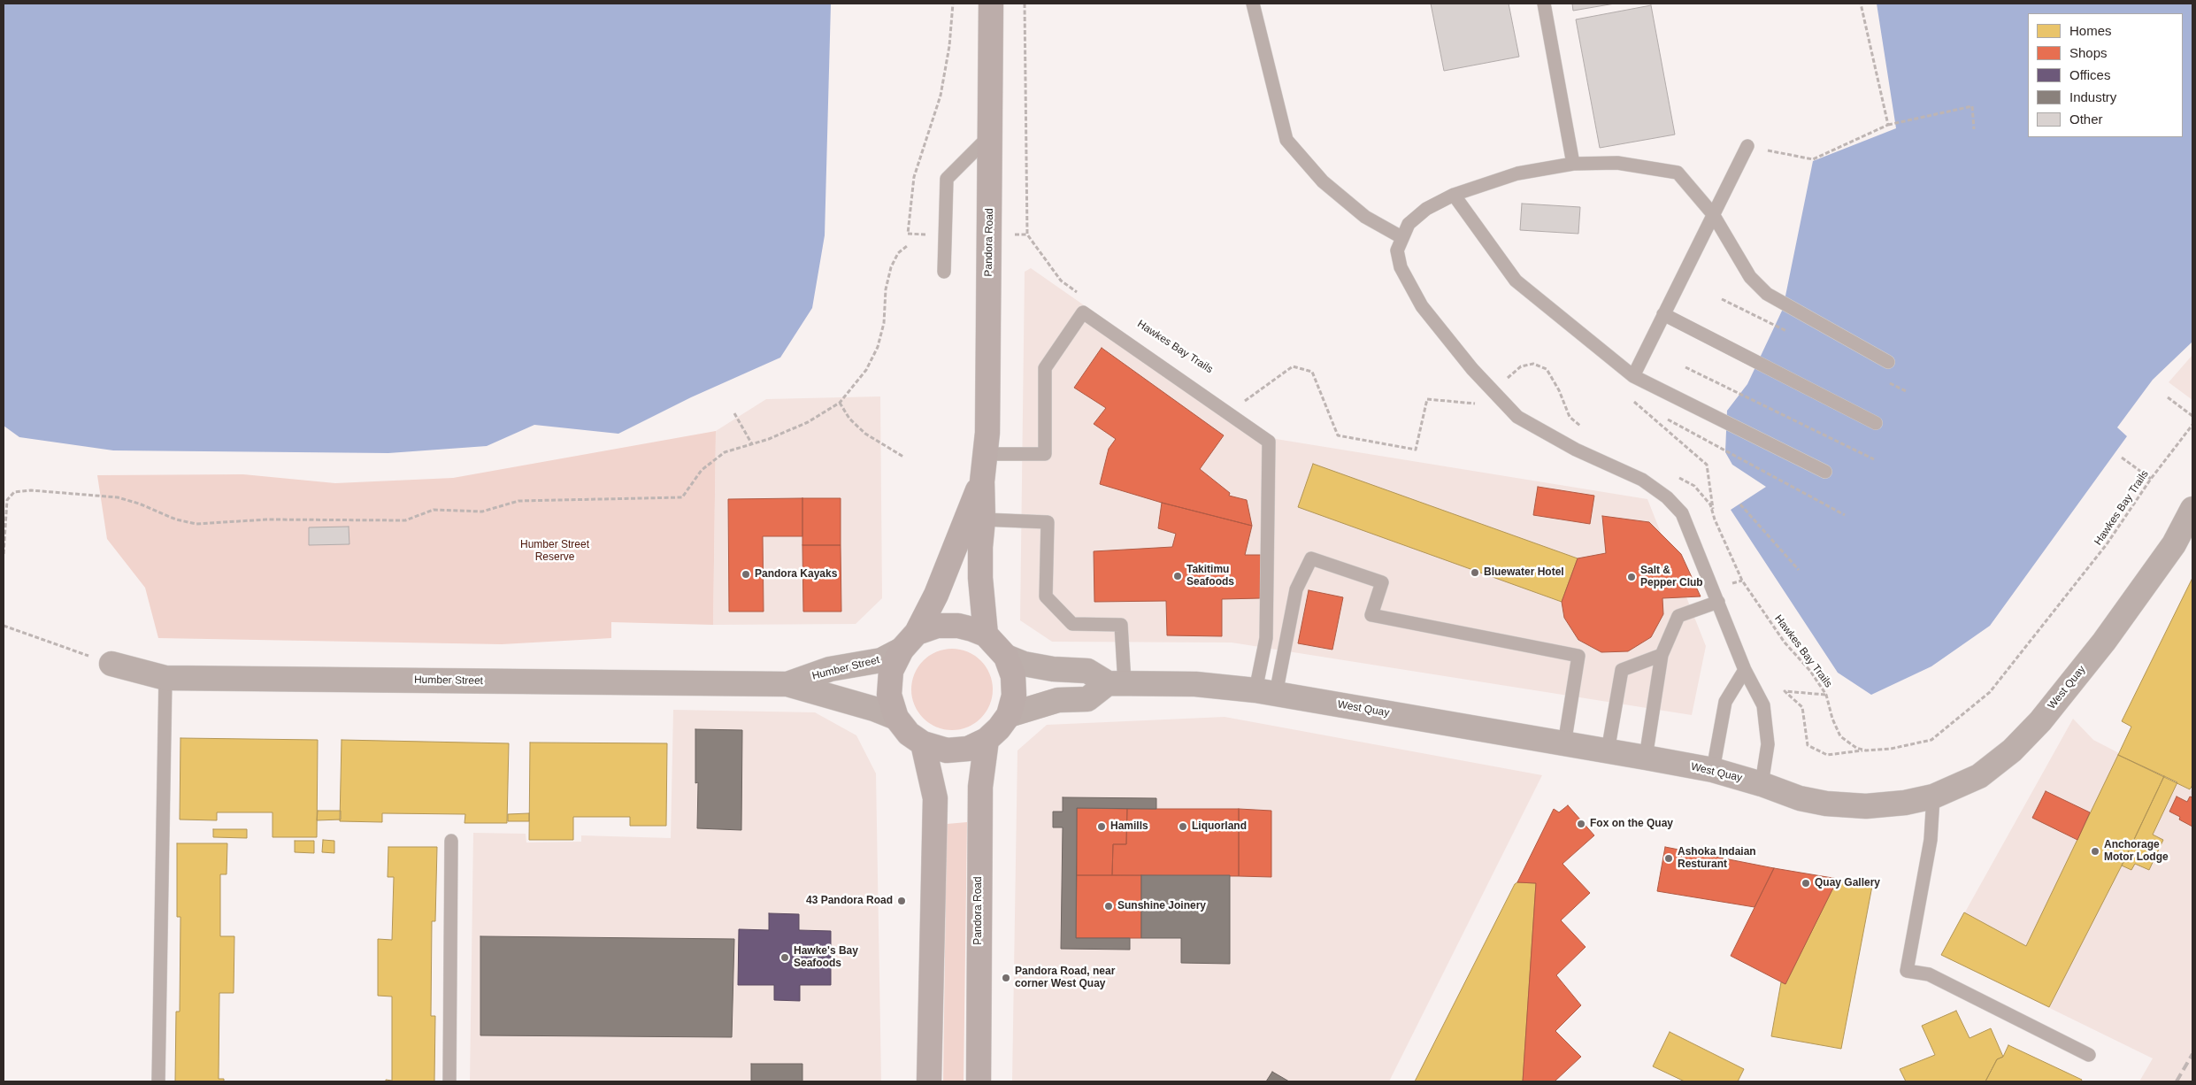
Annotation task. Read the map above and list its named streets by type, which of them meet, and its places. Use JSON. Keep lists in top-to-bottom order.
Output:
{
  "streets": {
    "main road": ["Pandora Road"],
    "street": ["Humber Street", "West Quay"],
    "path": ["Hawkes Bay Trails"]
  },
  "crossings": [
    ["Pandora Road", "Humber Street"]
  ],
  "parks": ["Humber Street Reserve"],
  "places": [
    "Bluewater Hotel",
    "Pandora Kayaks",
    "Takitimu Seafoods",
    "Salt & Pepper Club",
    "Fox on the Quay",
    "Hamills",
    "Liquorland",
    "Anchorage Motor Lodge",
    "Ashoka Indaian Resturant",
    "Quay Gallery",
    "43 Pandora Road",
    "Sunshine Joinery",
    "Hawke's Bay Seafoods",
    "Pandora Road, near corner West Quay"
  ],
  "legend": [
    "Homes",
    "Shops",
    "Offices",
    "Industry",
    "Other"
  ]
}
